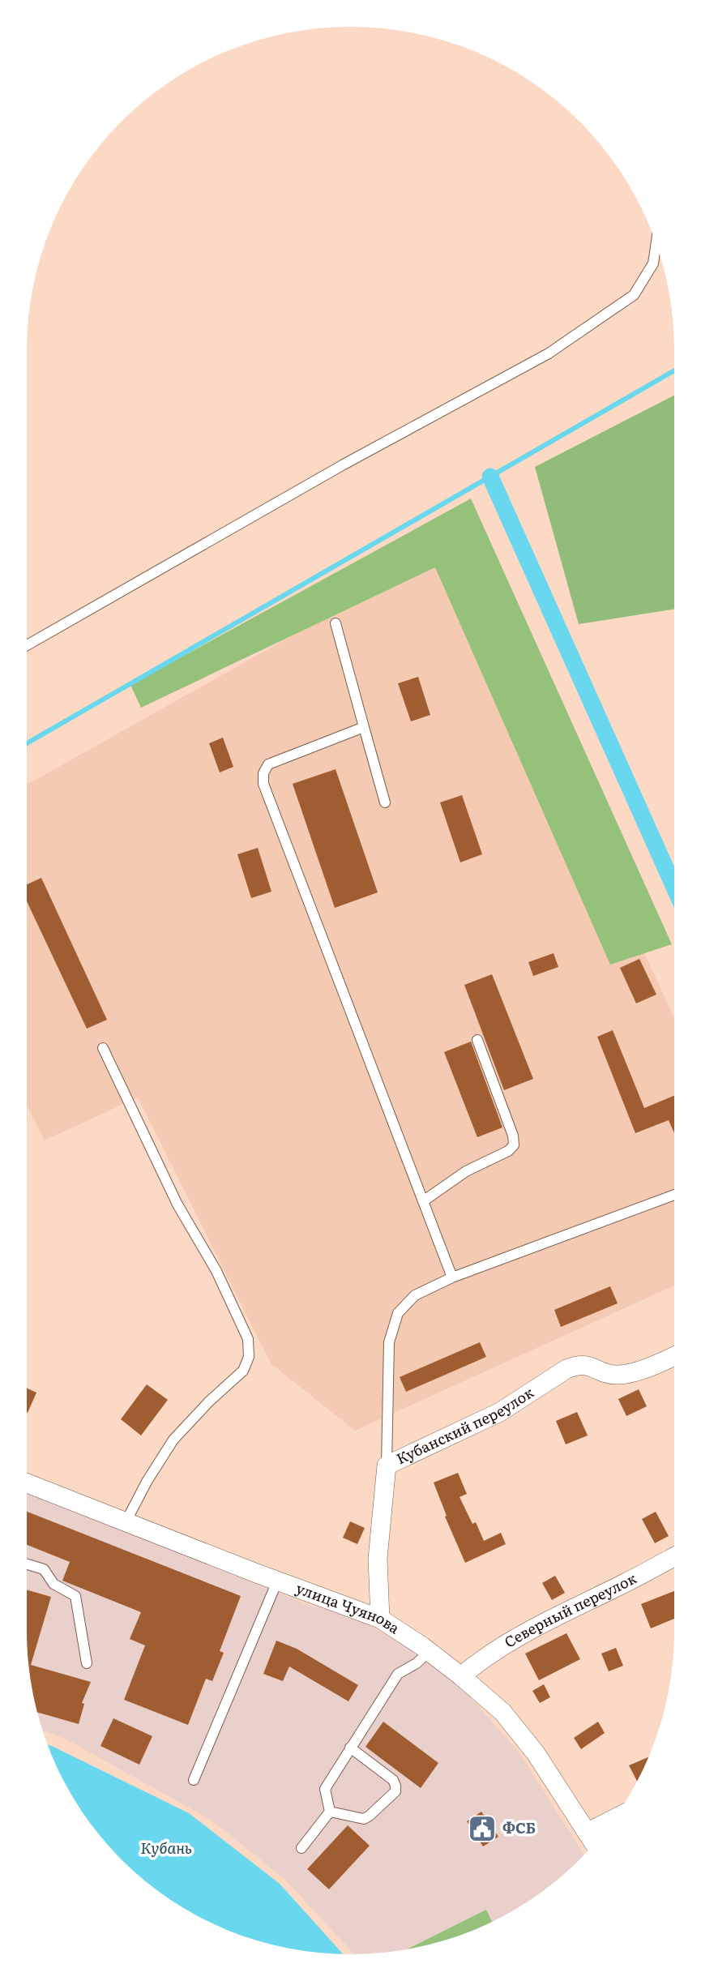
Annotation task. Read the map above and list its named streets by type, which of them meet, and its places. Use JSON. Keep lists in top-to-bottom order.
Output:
{
  "streets": {
    "street": ["Кубанский переулок", "улица Чуянова", "Северный переулок"]
  },
  "crossings": [
    ["Кубанский переулок", "улица Чуянова"],
    ["улица Чуянова", "Северный переулок"]
  ],
  "water": ["Кубань"],
  "places": {
    "public building": ["ФСБ"]
  }
}
